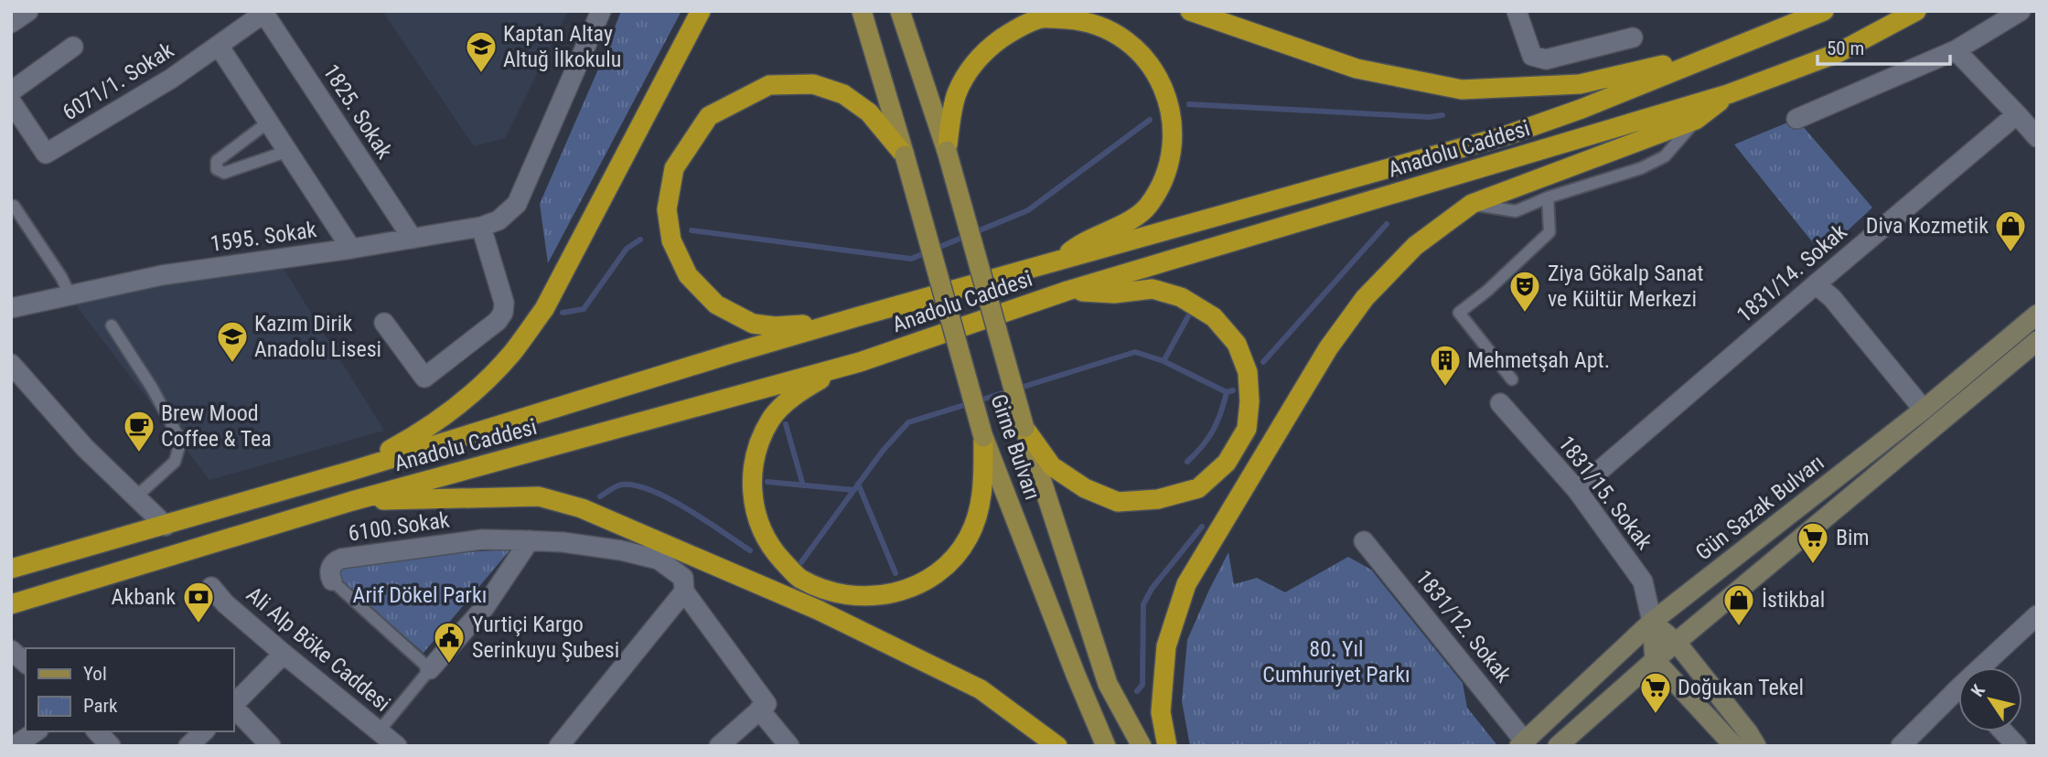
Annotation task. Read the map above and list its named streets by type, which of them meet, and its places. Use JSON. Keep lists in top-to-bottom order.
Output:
{
  "streets": {
    "highway": ["Anadolu Caddesi"],
    "main road": ["Girne Bulvarı", "Gün Sazak Bulvarı"],
    "street": [
      "6071/1. Sokak",
      "1825. Sokak",
      "1595. Sokak",
      "1831/14. Sokak",
      "1831/15. Sokak",
      "6100.Sokak",
      "1831/12. Sokak",
      "Ali Alp Böke Caddesi"
    ]
  },
  "crossings": [
    ["6071/1. Sokak", "1825. Sokak"],
    ["1825. Sokak", "1595. Sokak"],
    ["1831/14. Sokak", "1831/15. Sokak"],
    ["1831/15. Sokak", "Gün Sazak Bulvarı"],
    ["Gün Sazak Bulvarı", "1831/12. Sokak"]
  ],
  "parks": ["Arif Dökel Parkı", "80. Yıl Cumhuriyet Parkı"],
  "places": {
    "school or university": ["Kaptan Altay Altuğ İlkokulu", "Kazım Dirik Anadolu Lisesi"],
    "shop": ["Diva Kozmetik", "İstikbal"],
    "theatre": ["Ziya Gökalp Sanat ve Kültür Merkezi"],
    "building": ["Mehmetşah Apt."],
    "cafe": ["Brew Mood Coffee & Tea"],
    "supermarket": ["Bim", "Doğukan Tekel"],
    "bank": ["Akbank"],
    "public building": ["Yurtiçi Kargo Serinkuyu Şubesi"]
  },
  "legend": ["Yol", "Park"],
  "scale_bar": "50 m",
  "north": "top left"
}
